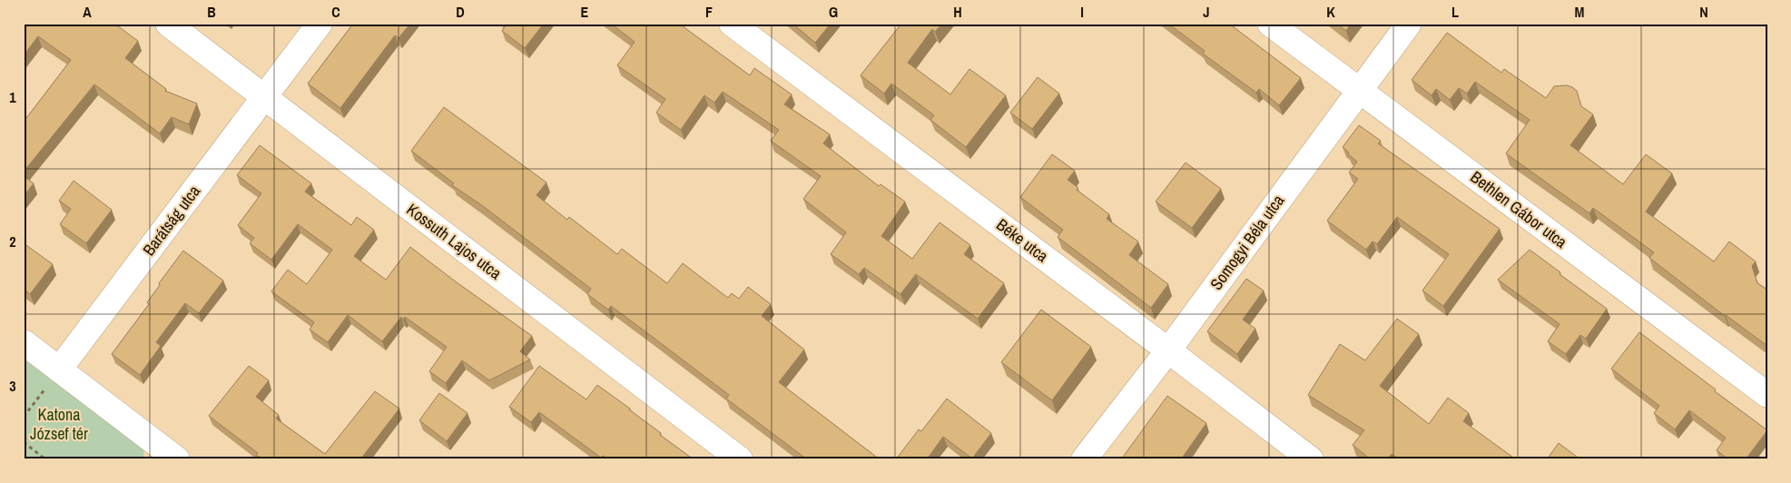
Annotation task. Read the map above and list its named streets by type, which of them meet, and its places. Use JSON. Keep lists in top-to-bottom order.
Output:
{
  "streets": {
    "street": [
      "Bethlen Gábor utca",
      "Barátság utca",
      "Béke utca",
      "Kossuth Lajos utca",
      "Somogyi Béla utca"
    ]
  },
  "crossings": [
    ["Bethlen Gábor utca", "Somogyi Béla utca"],
    ["Barátság utca", "Kossuth Lajos utca"],
    ["Béke utca", "Somogyi Béla utca"]
  ],
  "parks": ["Katona József tér"],
  "grid": {
    "columns": [
      "A",
      "B",
      "C",
      "D",
      "E",
      "F",
      "G",
      "H",
      "I",
      "J",
      "K",
      "L",
      "M",
      "N"
    ],
    "rows": ["1", "2", "3"]
  }
}
